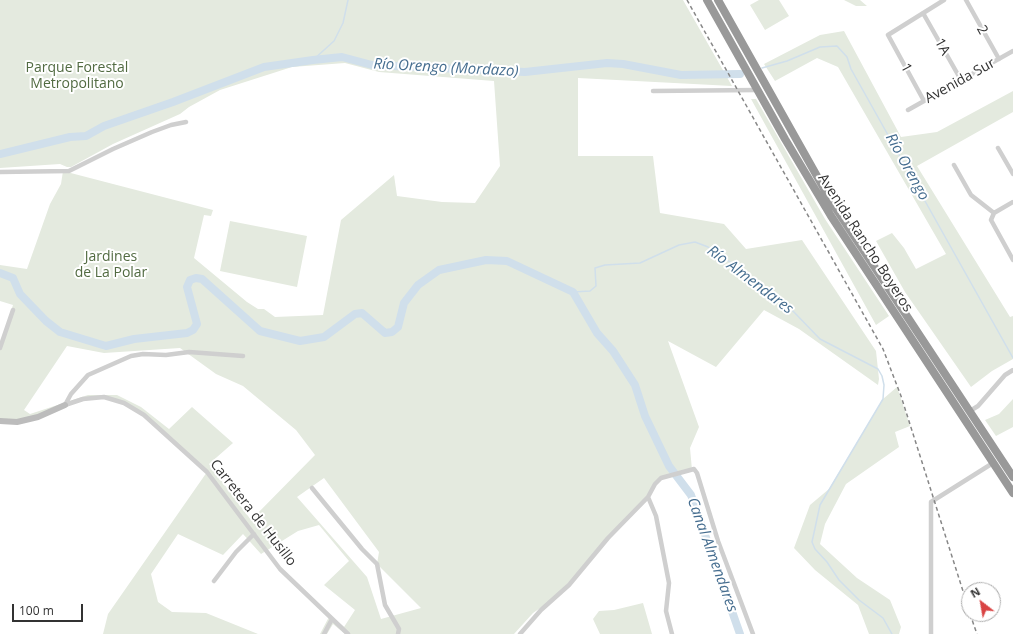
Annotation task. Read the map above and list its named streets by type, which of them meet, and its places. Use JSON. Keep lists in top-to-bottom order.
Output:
{
  "streets": {
    "highway": ["Avenida Rancho Boyeros"],
    "street": [
      "2",
      "1A",
      "1",
      "Avenida Sur",
      "Carretera de Husillo"
    ]
  },
  "crossings": [
    ["2", "Avenida Sur"],
    ["1A", "1"],
    ["1A", "Avenida Sur"],
    ["1", "Avenida Sur"]
  ],
  "water": [
    "Río Orengo (Mordazo)",
    "Río Orengo",
    "Río Almendares",
    "Canal Almendares"
  ],
  "parks": ["Parque Forestal Metropolitano", "Jardines de La Polar"],
  "scale_bar": "100 m",
  "north": "top left"
}
